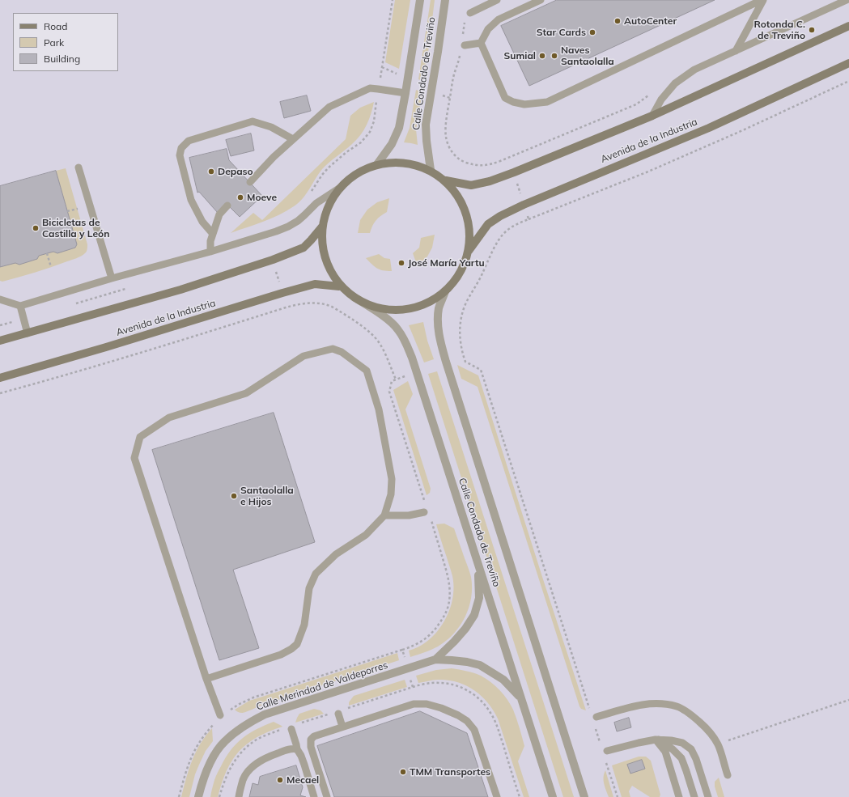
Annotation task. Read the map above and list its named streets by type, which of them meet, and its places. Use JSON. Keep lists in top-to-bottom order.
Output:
{
  "streets": {
    "main road": ["Avenida de la Industria"],
    "street": ["Calle Condado de Treviño", "Calle Merindad de Valdeporres"]
  },
  "crossings": [
    ["Calle Condado de Treviño", "Calle Merindad de Valdeporres"]
  ],
  "places": [
    "AutoCenter",
    "Rotonda C. de Treviño",
    "Star Cards",
    "Sumial",
    "Naves Santaolalla",
    "Depaso",
    "Moeve",
    "Bicicletas de Castilla y León",
    "José María Yartu",
    "Santaolalla e Hijos",
    "TMM Transportes",
    "Mecael"
  ],
  "legend": ["Road", "Park", "Building"]
}
